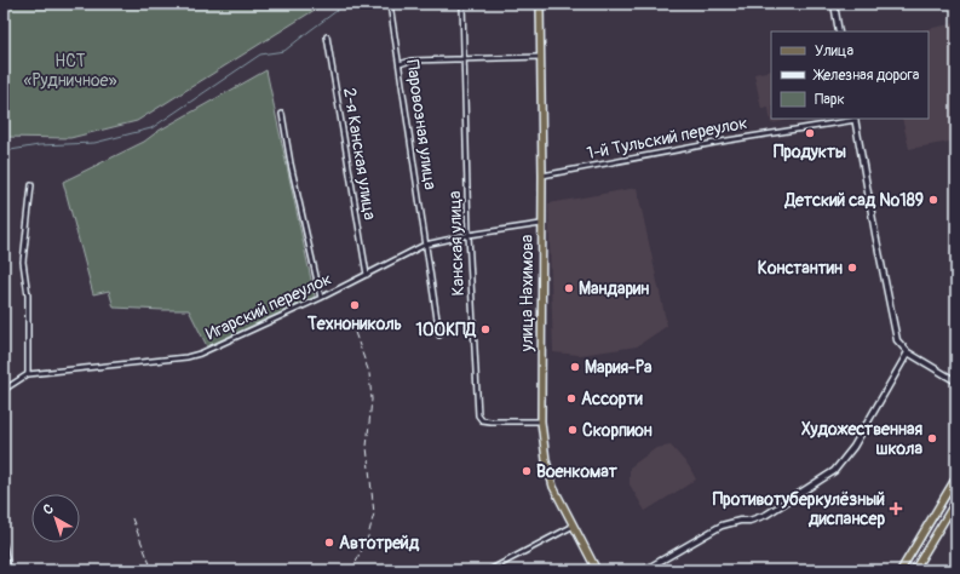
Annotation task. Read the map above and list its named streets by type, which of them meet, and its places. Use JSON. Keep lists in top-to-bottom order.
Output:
{
  "streets": {
    "main road": ["улица Нахимова"],
    "street": [
      "Паровозная улица",
      "1-й Тульский переулок",
      "2-я Канская улица",
      "Канская улица",
      "Игарский переулок"
    ]
  },
  "crossings": [
    ["Паровозная улица", "Игарский переулок"],
    ["1-й Тульский переулок", "улица Нахимова"],
    ["2-я Канская улица", "Игарский переулок"],
    ["Канская улица", "улица Нахимова"],
    ["Канская улица", "Игарский переулок"],
    ["улица Нахимова", "Игарский переулок"]
  ],
  "parks": ["НСТ «Рудничное»"],
  "places": {
    "other": [
      "Продукты",
      "Детский сад №189",
      "Константин",
      "Мандарин",
      "Технониколь",
      "100КПД",
      "Мария-Ра",
      "Ассорти",
      "Скорпион",
      "Художественная школа",
      "Военкомат",
      "Автотрейд"
    ],
    "health": ["Противотуберкулёзный диспансер"]
  },
  "legend": ["Улица", "Железная дорога", "Парк"],
  "north": "top left"
}
